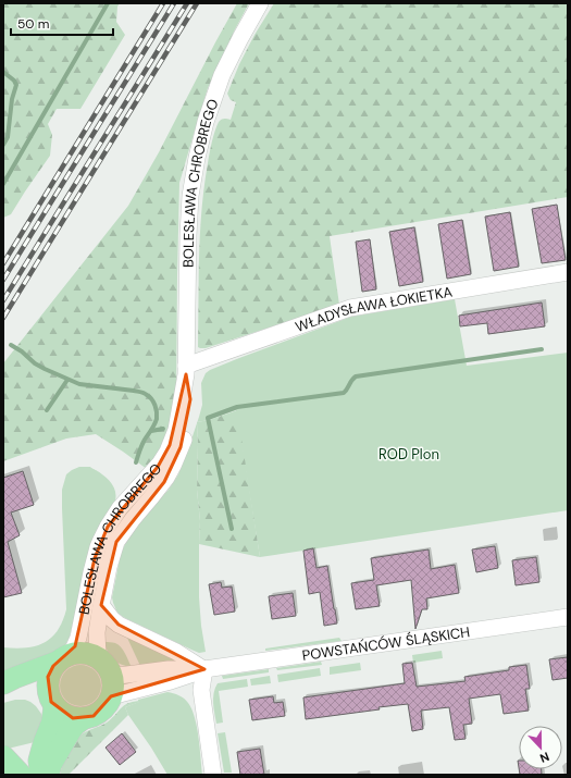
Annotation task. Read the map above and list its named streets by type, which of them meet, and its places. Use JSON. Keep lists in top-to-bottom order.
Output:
{
  "streets": {
    "street": ["BOLESŁAWA CHROBREGO", "WŁADYSŁAWA ŁOKIETKA", "POWSTAŃCÓW ŚLĄSKICH"]
  },
  "crossings": [
    ["BOLESŁAWA CHROBREGO", "WŁADYSŁAWA ŁOKIETKA"],
    ["BOLESŁAWA CHROBREGO", "POWSTAŃCÓW ŚLĄSKICH"]
  ],
  "parks": ["ROD Plon"],
  "scale_bar": "50 m",
  "north": "bottom"
}
